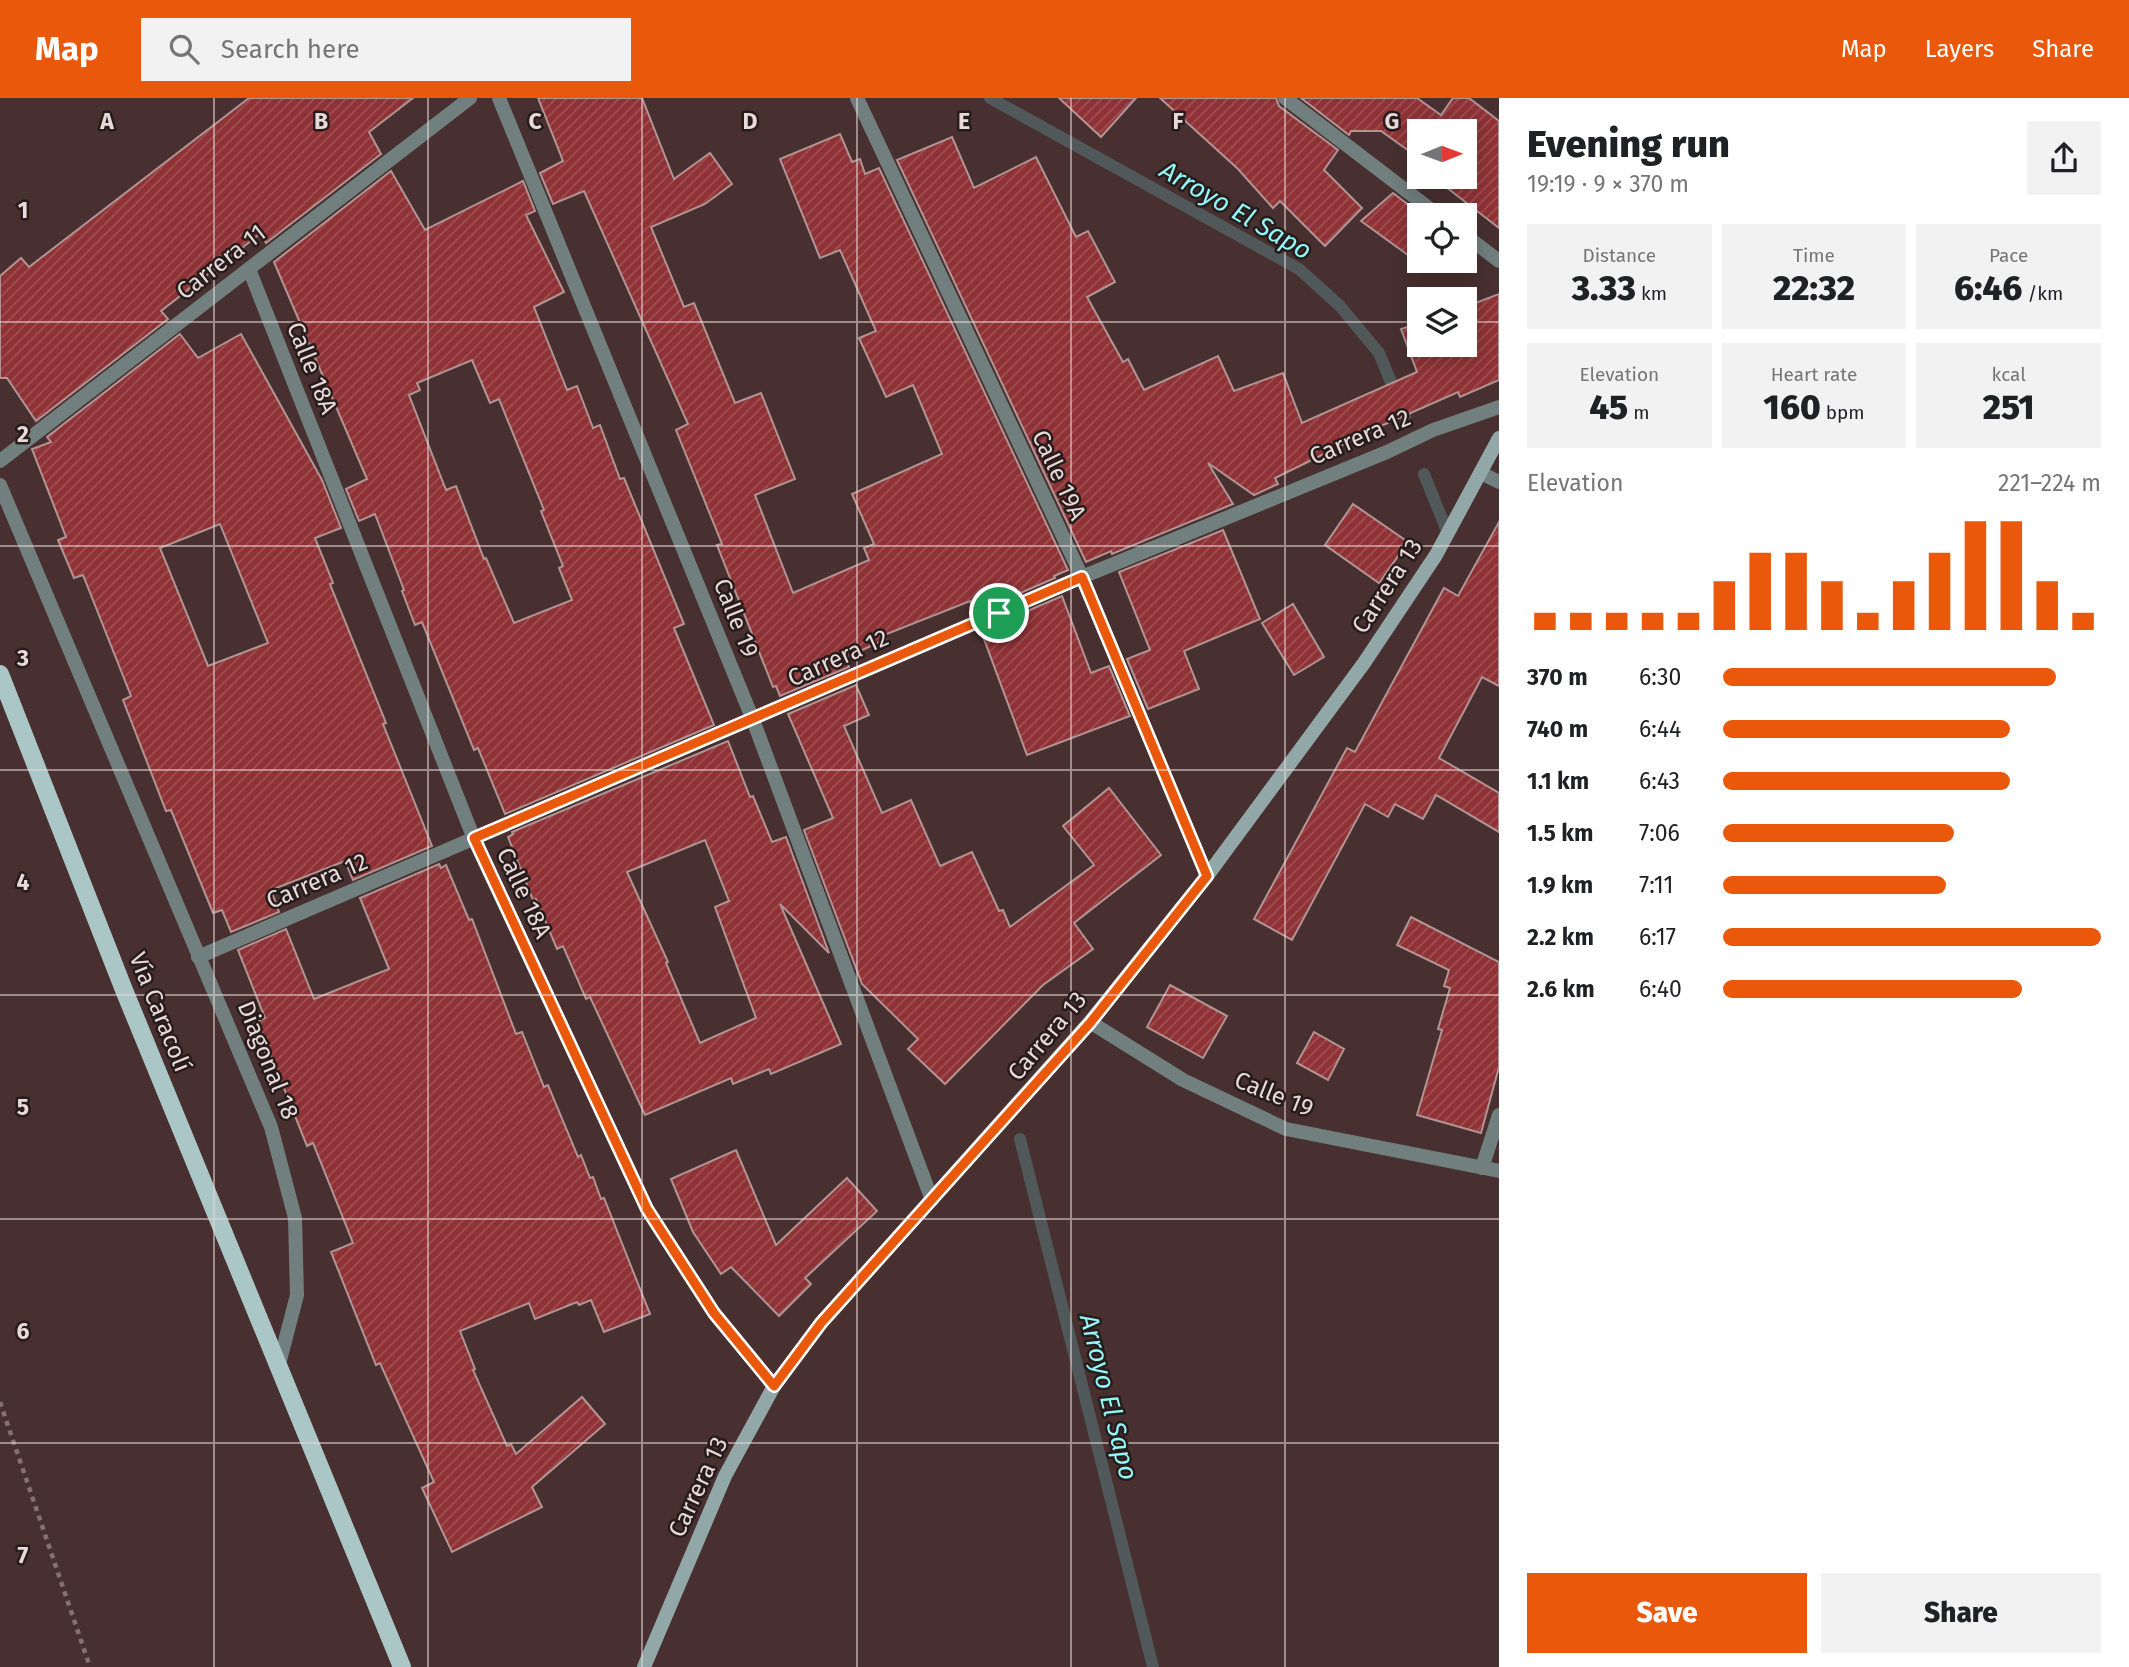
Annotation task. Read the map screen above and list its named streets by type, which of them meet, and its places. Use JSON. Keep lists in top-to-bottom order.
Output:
{
  "streets": {
    "main road": ["Vía Caracolí"],
    "street": [
      "Carrera 11",
      "Calle 18A",
      "Carrera 12",
      "Calle 19A",
      "Carrera 13",
      "Calle 19",
      "Diagonal 18"
    ]
  },
  "crossings": [
    ["Carrera 11", "Calle 18A"],
    ["Calle 18A", "Carrera 12"],
    ["Calle 18A", "Carrera 13"],
    ["Carrera 12", "Calle 19A"],
    ["Carrera 12", "Calle 19"],
    ["Carrera 12", "Diagonal 18"],
    ["Calle 19A", "Carrera 13"],
    ["Carrera 13", "Calle 19"],
    ["Vía Caracolí", "Diagonal 18"]
  ],
  "water": ["Arroyo El Sapo"],
  "north": "right",
  "page": {
    "header": "Map",
    "search": "Search here",
    "nav": ["Map", "Layers", "Share"],
    "heading": ["Evening run", "19:19 · 9 × 370 m"],
    "stats": [
      ["Distance", "3.33 km"],
      ["Time", "22:32"],
      ["Pace", "6:46 /km"],
      ["Elevation", "45 m"],
      ["Heart rate", "160 bpm"],
      ["kcal", "251"]
    ],
    "chart": ["Elevation", "221–224 m"],
    "list": [
      {
        "name": "370 m",
        "note": "6:30"
      },
      {
        "name": "740 m",
        "note": "6:44"
      },
      {
        "name": "1.1 km",
        "note": "6:43"
      },
      {
        "name": "1.5 km",
        "note": "7:06"
      },
      {
        "name": "1.9 km",
        "note": "7:11"
      },
      {
        "name": "2.2 km",
        "note": "6:17"
      },
      {
        "name": "2.6 km",
        "note": "6:40"
      }
    ],
    "buttons": ["Save", "Share"]
  },
  "grid": {
    "columns": [
      "A",
      "B",
      "C",
      "D",
      "E",
      "F",
      "G"
    ],
    "rows": [
      "1",
      "2",
      "3",
      "4",
      "5",
      "6",
      "7"
    ]
  }
}
